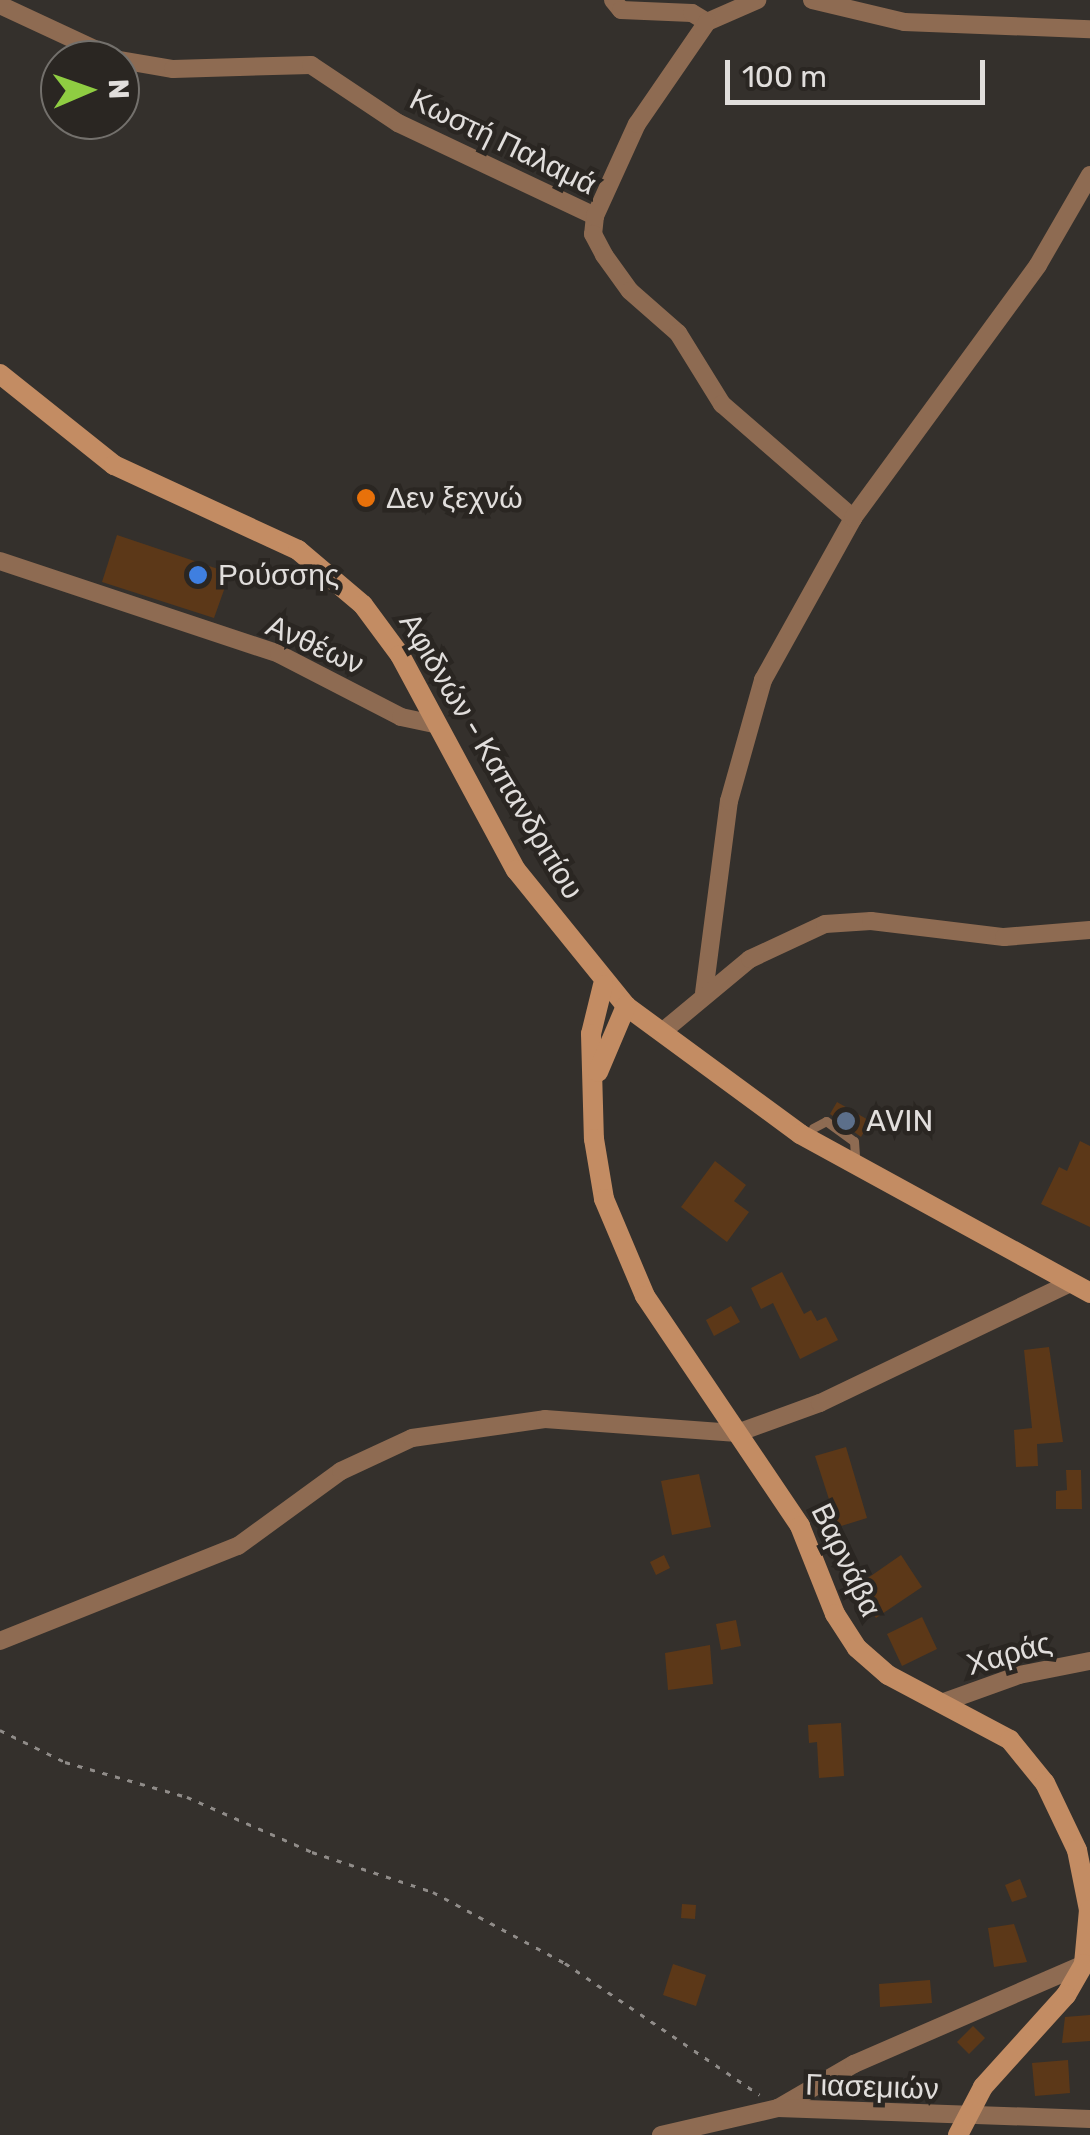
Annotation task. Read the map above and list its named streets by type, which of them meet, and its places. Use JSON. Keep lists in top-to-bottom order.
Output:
{
  "streets": {
    "main road": ["Αφιδνών - Καπανδριτίου", "Βαρνάβα"],
    "street": [
      "Κωστή Παλαμά",
      "Ανθέων",
      "Χαράς",
      "Γιασεμιών"
    ]
  },
  "crossings": [
    ["Ανθέων", "Αφιδνών - Καπανδριτίου"],
    ["Αφιδνών - Καπανδριτίου", "Βαρνάβα"],
    ["Βαρνάβα", "Χαράς"]
  ],
  "places": ["Δεν ξεχνώ", "Ρούσσης", "AVIN"],
  "scale_bar": "100 m",
  "north": "right"
}
